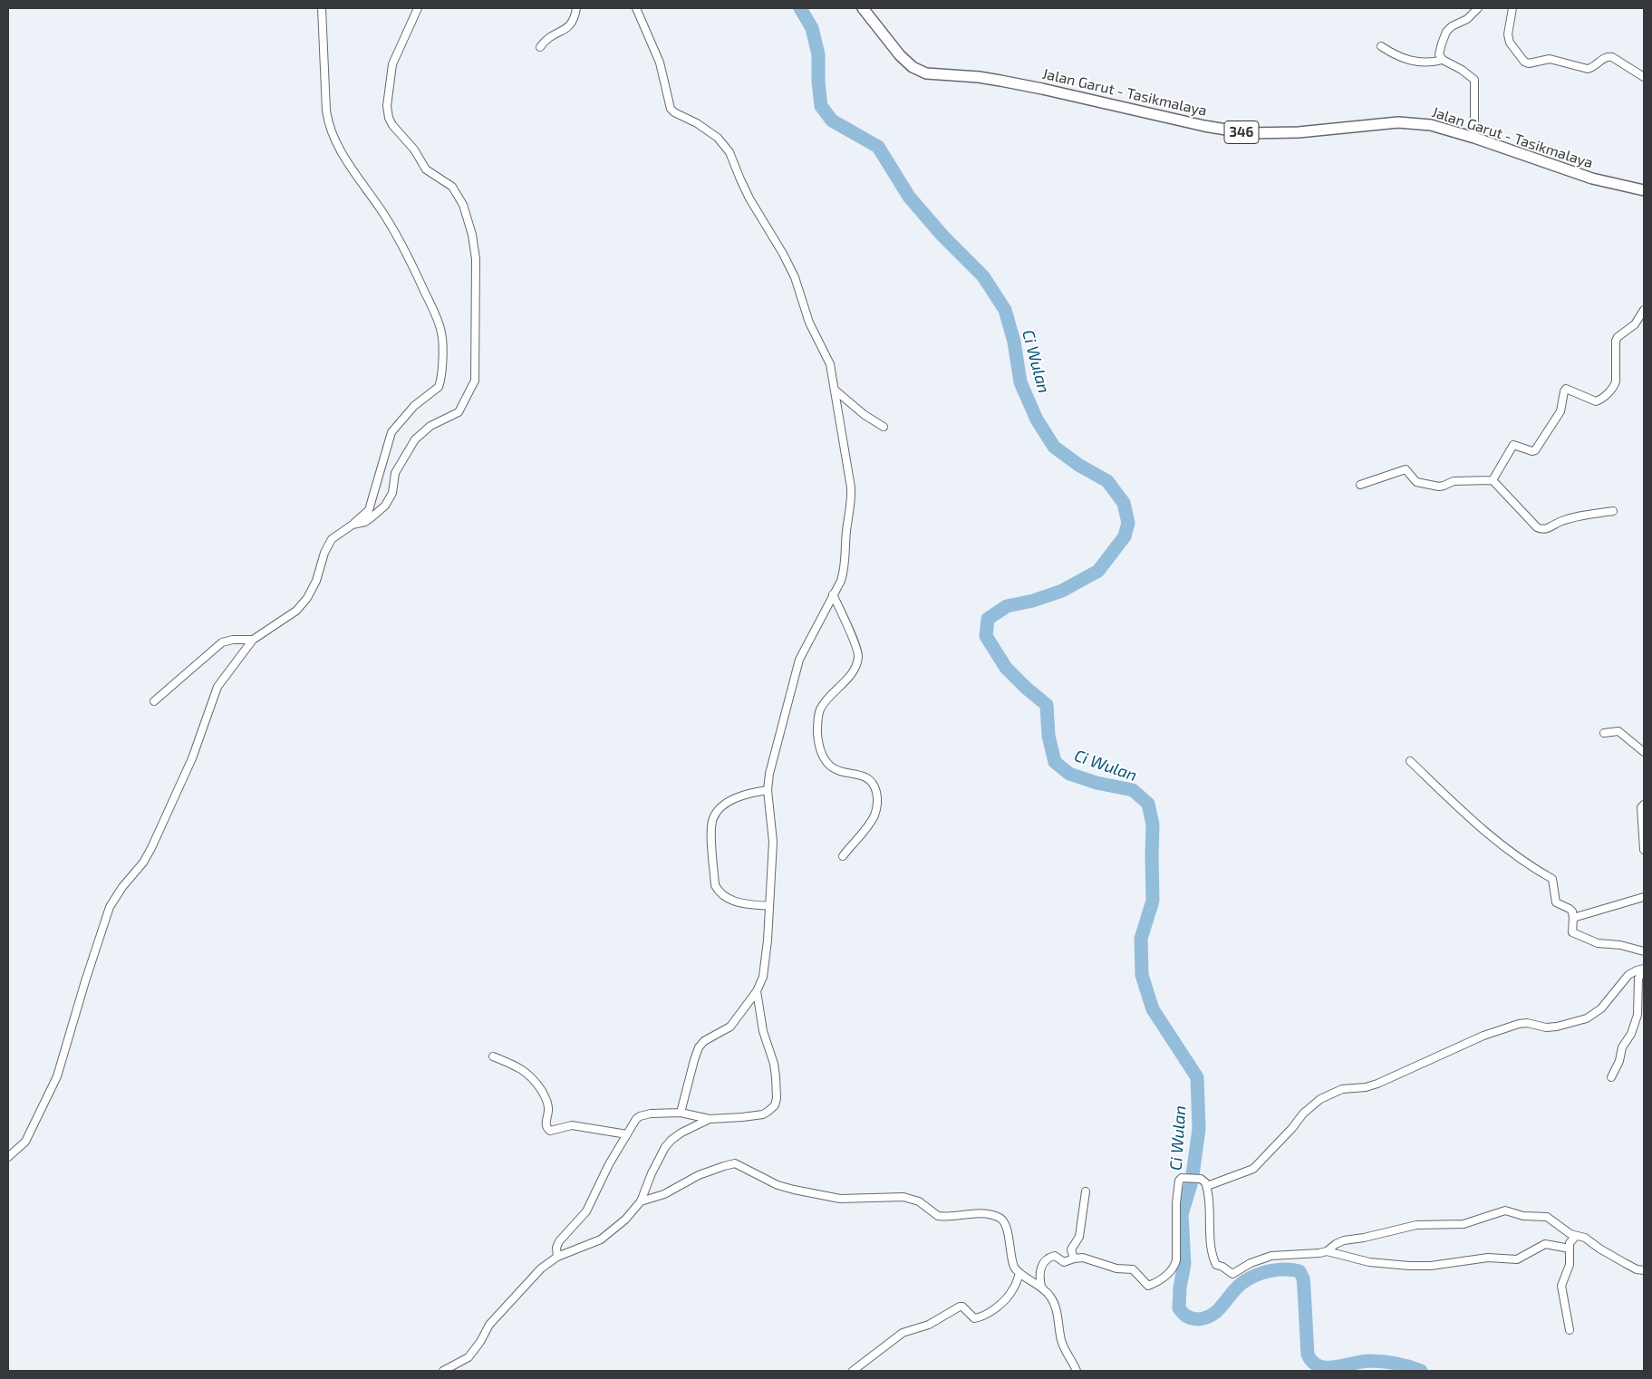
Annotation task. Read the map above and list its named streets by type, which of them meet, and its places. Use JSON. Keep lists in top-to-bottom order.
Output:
{
  "streets": {
    "main road": ["Jalan Garut - Tasikmalaya", "346"]
  },
  "water": ["Ci Wulan"]
}
